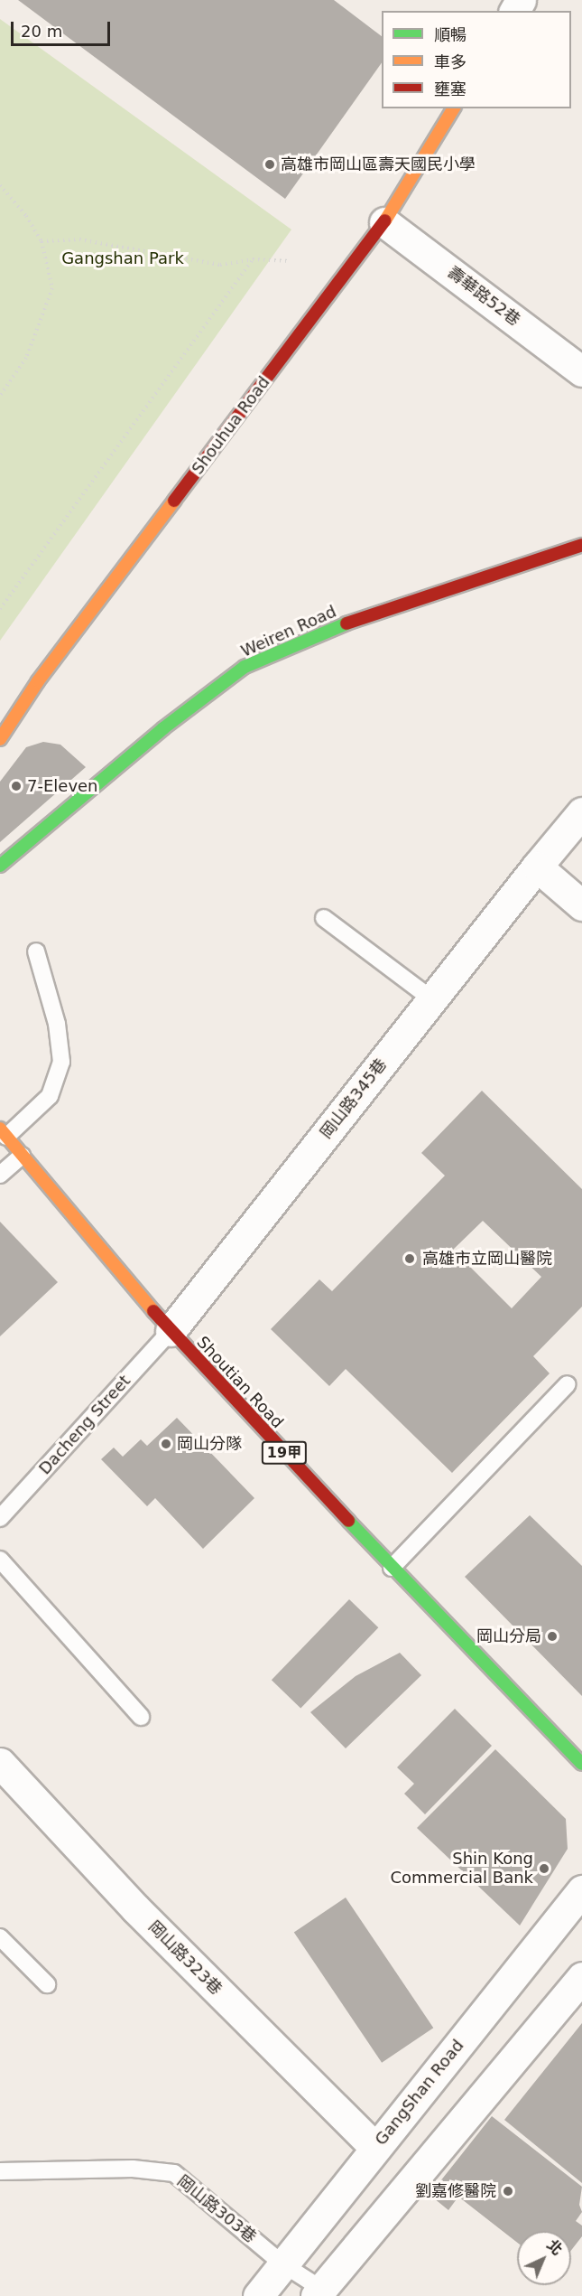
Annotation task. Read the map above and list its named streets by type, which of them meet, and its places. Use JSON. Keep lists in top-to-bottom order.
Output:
{
  "streets": {
    "street": [
      "壽華路52巷",
      "Shouhua Road",
      "Weiren Road",
      "岡山路345巷",
      "Shoutian Road",
      "19甲",
      "岡山路323巷",
      "GangShan Road"
    ],
    "lane": ["Dacheng Street", "岡山路303巷"]
  },
  "crossings": [
    ["壽華路52巷", "Shouhua Road"],
    ["岡山路345巷", "Shoutian Road"],
    ["岡山路345巷", "Dacheng Street"],
    ["Shoutian Road", "Dacheng Street"],
    ["岡山路323巷", "GangShan Road"],
    ["GangShan Road", "岡山路303巷"]
  ],
  "parks": ["Gangshan Park"],
  "places": [
    "高雄市岡山區壽天國民小學",
    "7-Eleven",
    "高雄市立岡山醫院",
    "岡山分隊",
    "岡山分局",
    "Shin Kong Commercial Bank",
    "劉嘉修醫院"
  ],
  "legend": ["順暢", "車多", "壅塞"],
  "scale_bar": "20 m",
  "north": "top right"
}
